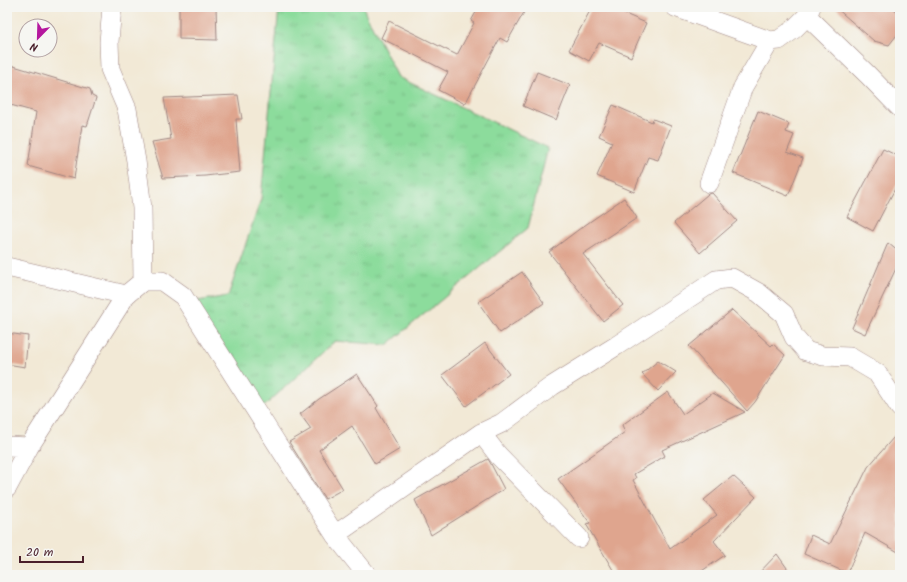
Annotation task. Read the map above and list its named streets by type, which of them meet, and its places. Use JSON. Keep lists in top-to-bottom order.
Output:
{
  "scale_bar": "20 m",
  "north": "bottom left"
}
